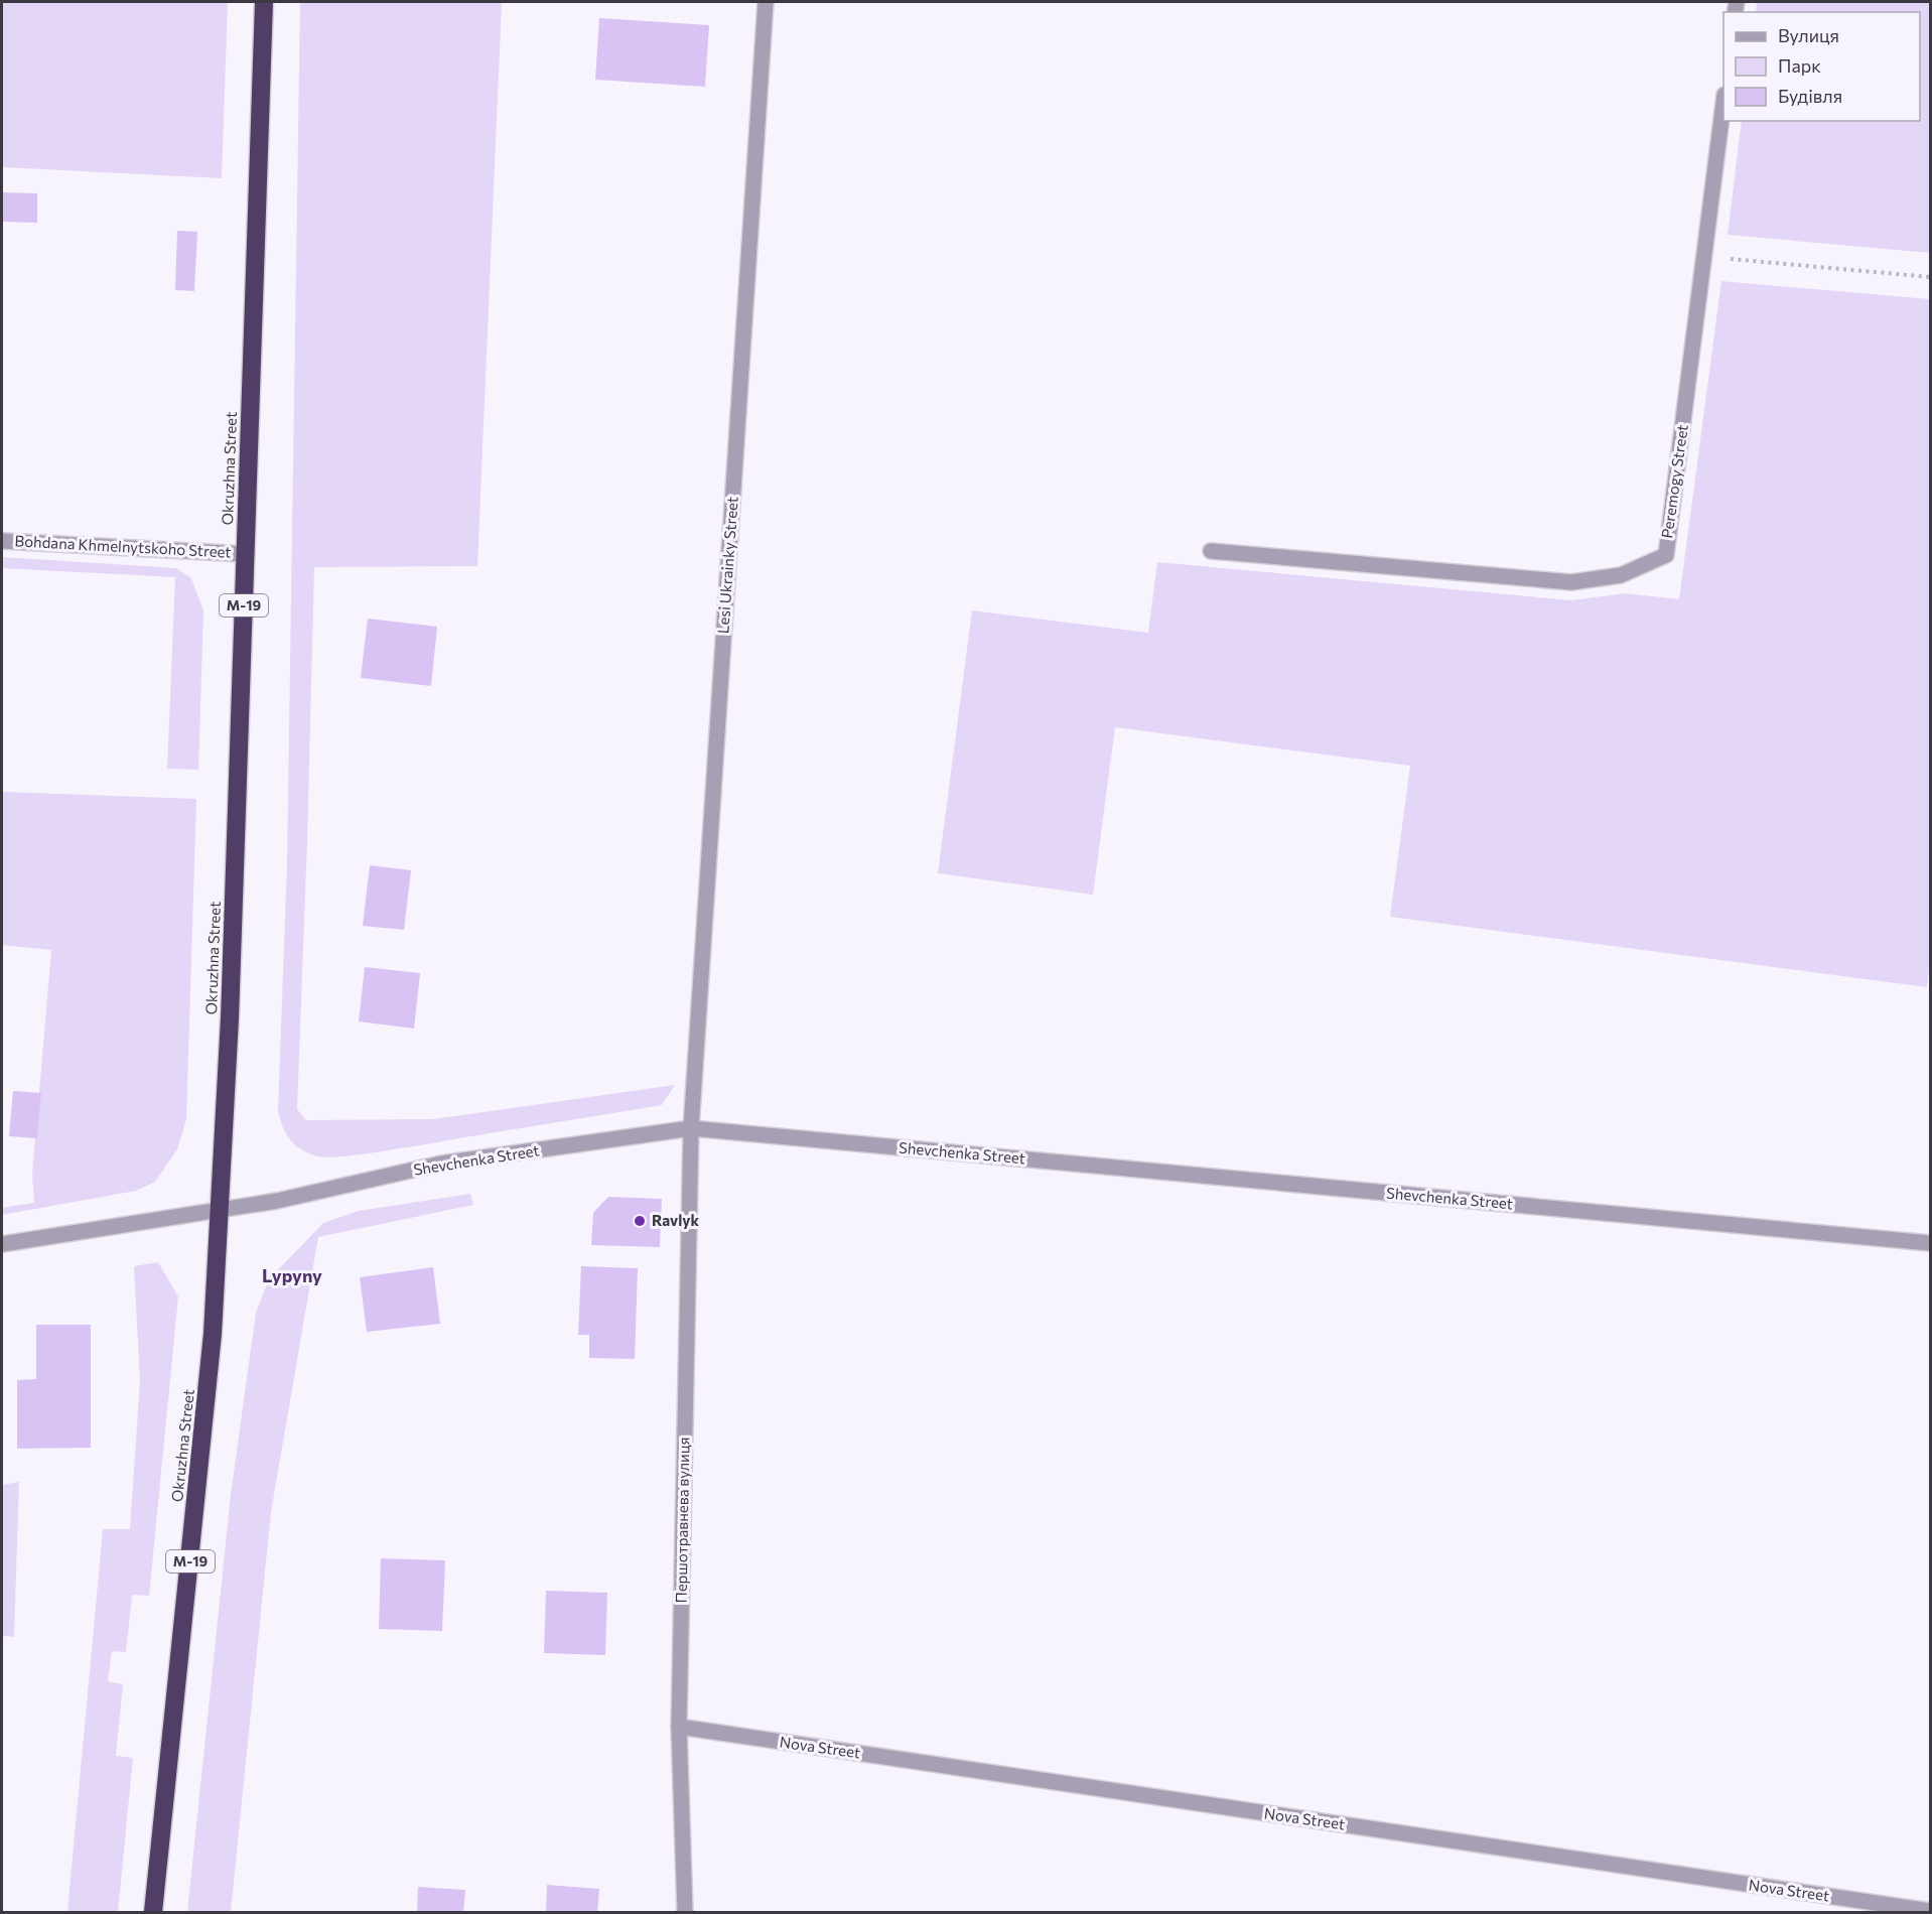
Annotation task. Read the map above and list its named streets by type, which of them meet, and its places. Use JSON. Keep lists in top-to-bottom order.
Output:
{
  "streets": {
    "highway": ["Okruzhna Street", "М-19"],
    "street": [
      "Peremogy Street",
      "Bohdana Khmelnytskoho Street",
      "Lesi Ukrainky Street",
      "Shevchenka Street",
      "Першотравнева вулиця",
      "Nova Street"
    ]
  },
  "crossings": [
    ["Okruzhna Street", "Bohdana Khmelnytskoho Street"],
    ["Okruzhna Street", "Shevchenka Street"],
    ["Lesi Ukrainky Street", "Shevchenka Street"],
    ["Lesi Ukrainky Street", "Першотравнева вулиця"],
    ["Shevchenka Street", "Першотравнева вулиця"],
    ["Першотравнева вулиця", "Nova Street"]
  ],
  "districts": ["Lypyny"],
  "places": ["Ravlyk"],
  "legend": ["Вулиця", "Парк", "Будівля"]
}
